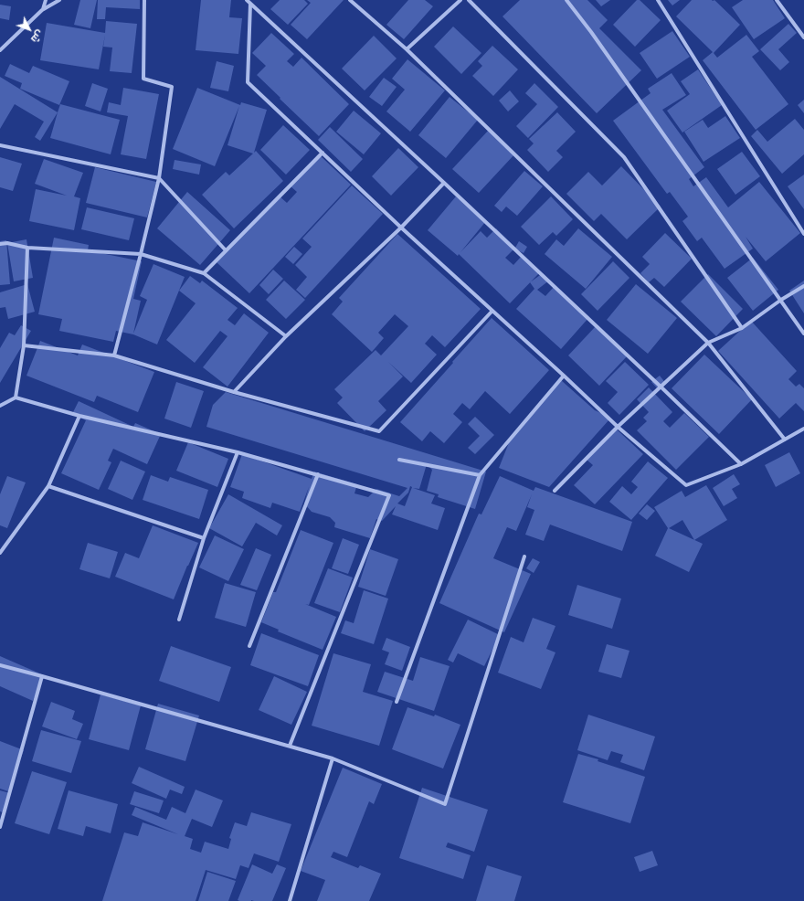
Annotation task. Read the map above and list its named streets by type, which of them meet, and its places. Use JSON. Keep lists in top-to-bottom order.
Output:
{
  "north": "bottom right"
}
